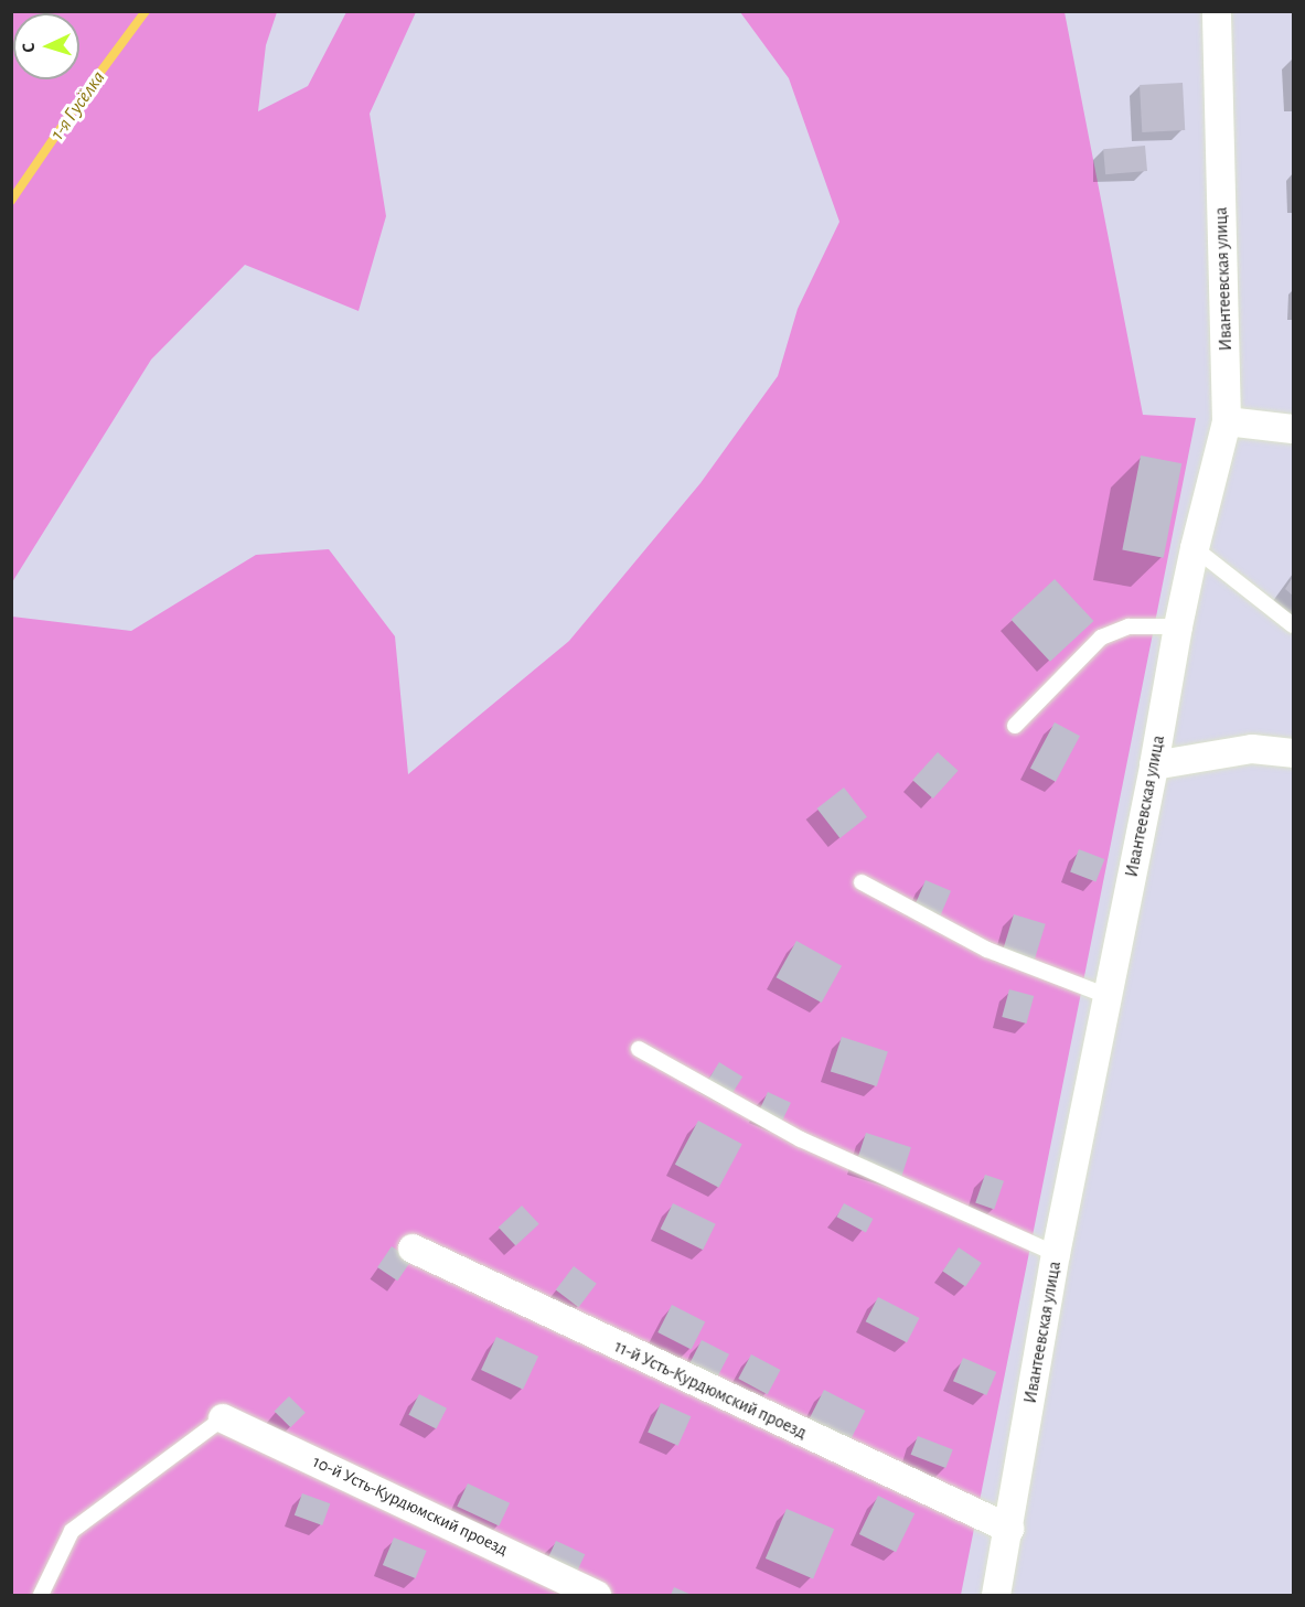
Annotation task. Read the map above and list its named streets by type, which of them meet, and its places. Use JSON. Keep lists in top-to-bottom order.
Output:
{
  "streets": {
    "street": ["Ивантеевская улица", "11-й Усть-Курдюмский проезд", "10-й Усть-Курдюмский проезд"]
  },
  "crossings": [
    ["Ивантеевская улица", "11-й Усть-Курдюмский проезд"]
  ],
  "water": ["1-я Гусёлка"],
  "north": "left"
}
